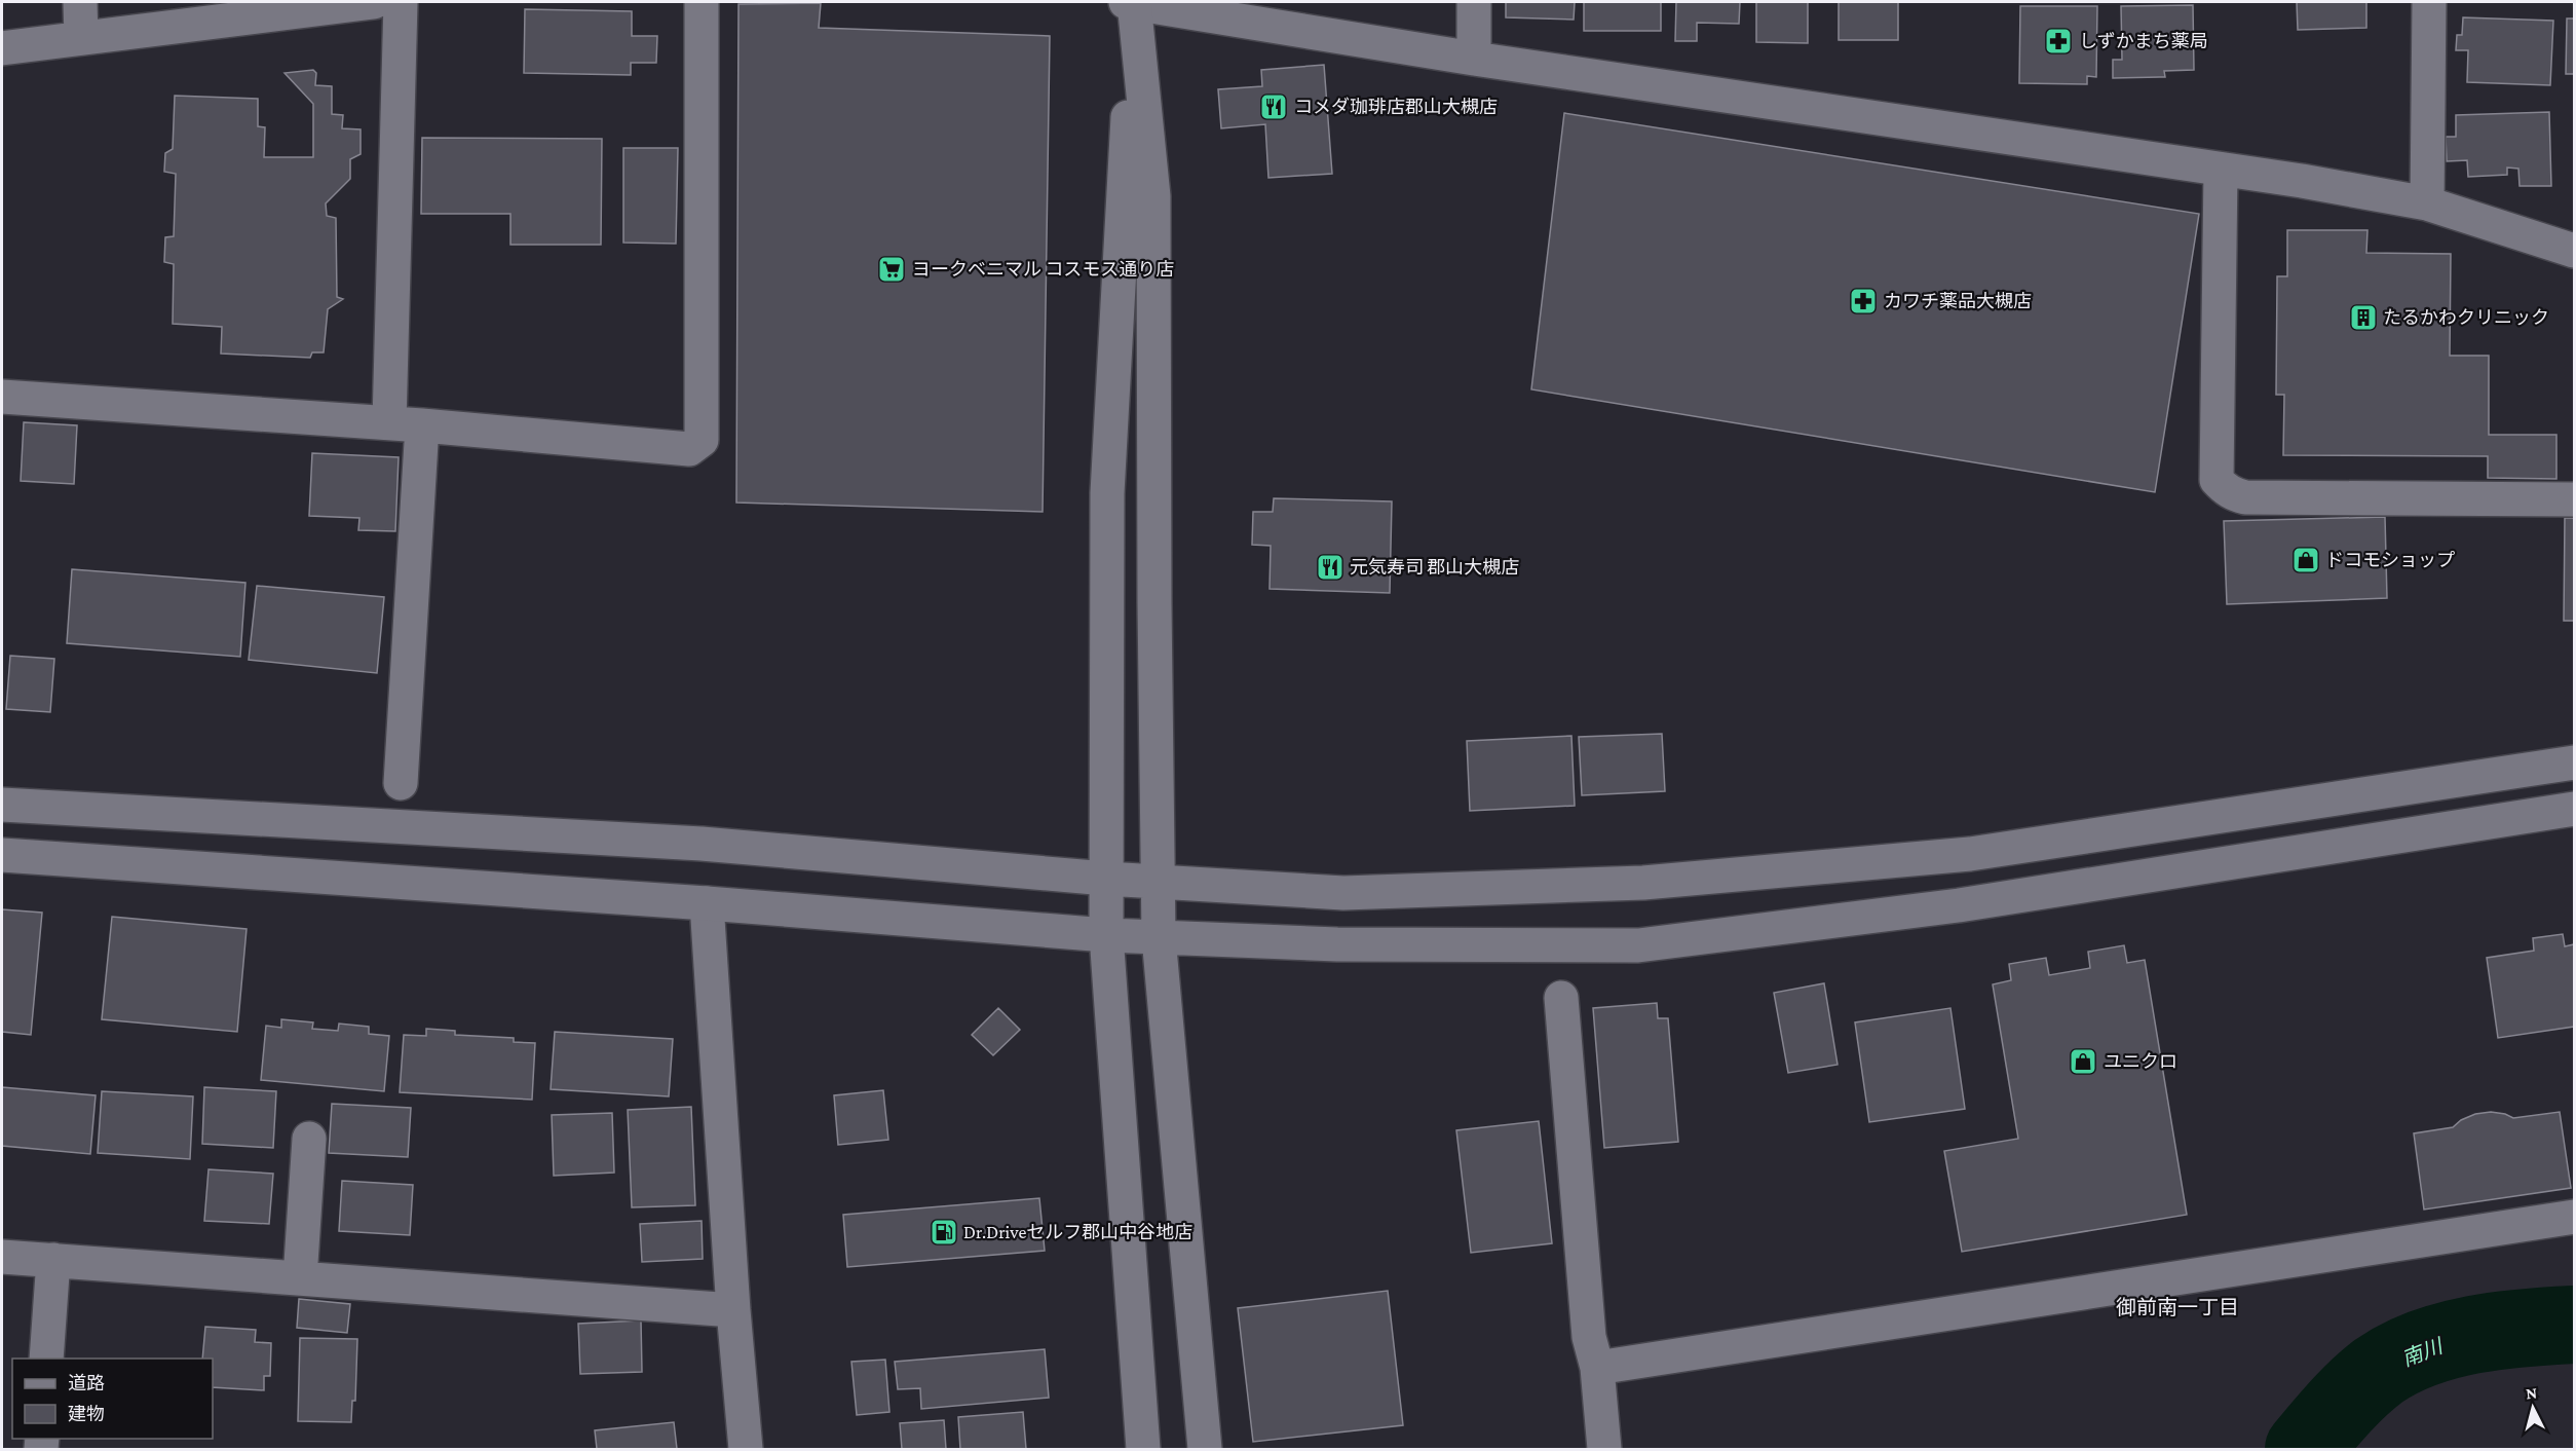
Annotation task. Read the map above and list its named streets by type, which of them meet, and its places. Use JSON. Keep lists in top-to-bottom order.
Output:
{
  "districts": ["御前南一丁目"],
  "water": ["南川"],
  "places": {
    "pharmacy": ["しずかまち薬局", "カワチ薬品大槻店"],
    "restaurant": ["コメダ珈琲店郡山大槻店", "元気寿司 郡山大槻店"],
    "supermarket": ["ヨークベニマル コスモス通り店"],
    "building": ["たるかわクリニック"],
    "shop": ["ドコモショップ", "ユニクロ"],
    "fuel station": ["Dr.Driveセルフ郡山中谷地店"]
  },
  "legend": ["道路", "建物"],
  "north": "top"
}
